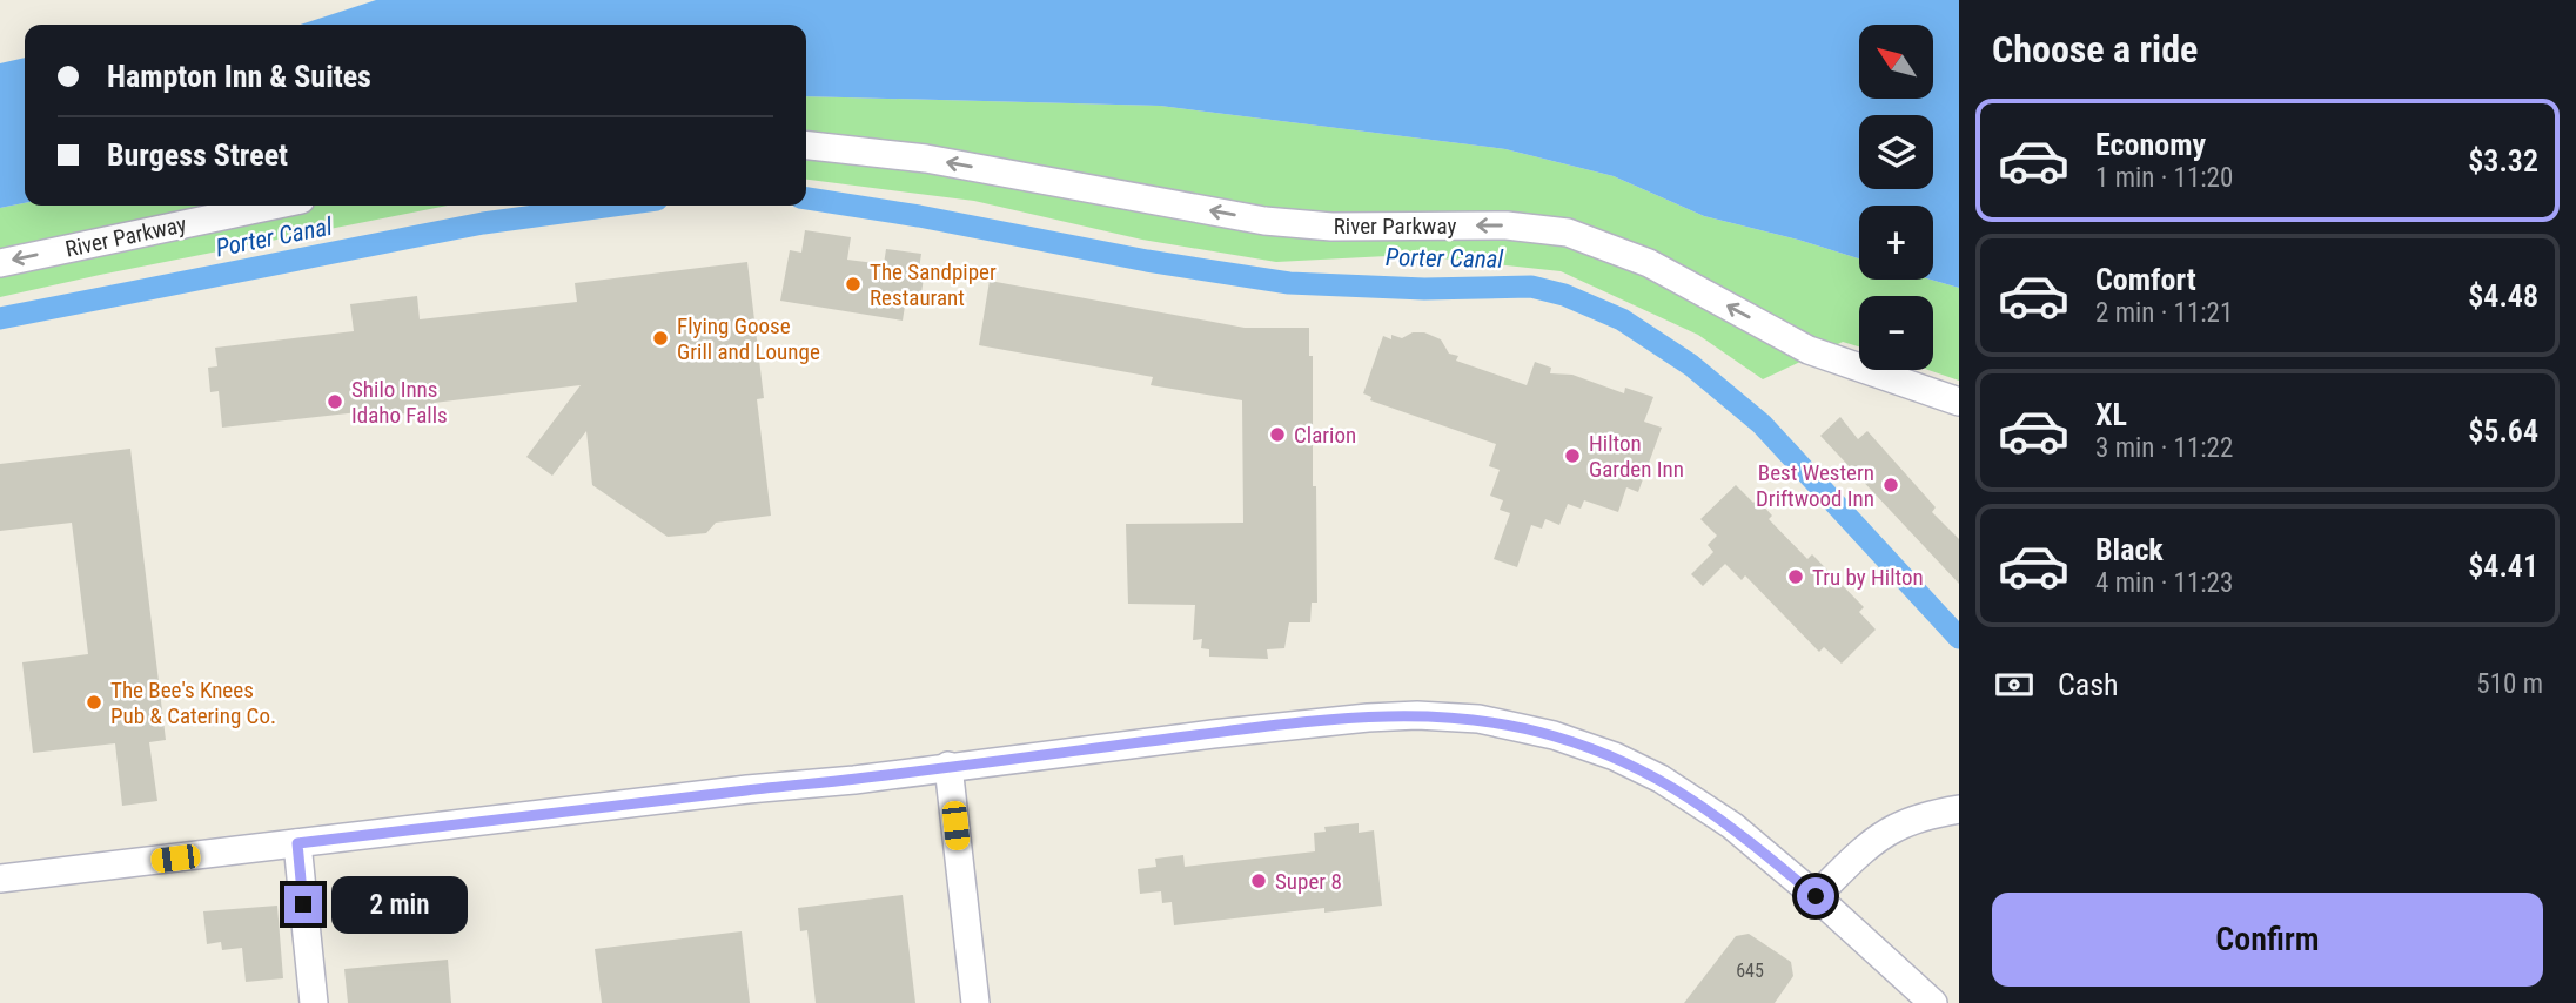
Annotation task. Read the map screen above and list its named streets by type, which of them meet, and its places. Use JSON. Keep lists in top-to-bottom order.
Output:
{
  "streets": {
    "street": ["River Parkway"]
  },
  "one_way": ["River Parkway"],
  "water": ["Porter Canal"],
  "places": [
    "The Sandpiper Restaurant",
    "Flying Goose Grill and Lounge",
    "Shilo Inns Idaho Falls",
    "Clarion",
    "Hilton Garden Inn",
    "Best Western Driftwood Inn",
    "Tru by Hilton",
    "The Bee's Knees Pub & Catering Co.",
    "Super 8"
  ],
  "house_numbers": ["645"],
  "north": "top left",
  "page": {
    "heading": "Choose a ride",
    "map_buttons": ["+", "−"],
    "banner": ["Hampton Inn & Suites", "Burgess Street"],
    "list": [
      {
        "name": "Economy",
        "note": "1 min · 11:20",
        "value": "$3.32"
      },
      {
        "name": "Comfort",
        "note": "2 min · 11:21",
        "value": "$4.48"
      },
      {
        "name": "XL",
        "note": "3 min · 11:22",
        "value": "$5.64"
      },
      {
        "name": "Black",
        "note": "4 min · 11:23",
        "value": "$4.41"
      }
    ],
    "pay": ["Cash", "510 m"],
    "bubble": "2 min",
    "buttons": "Confirm"
  }
}
